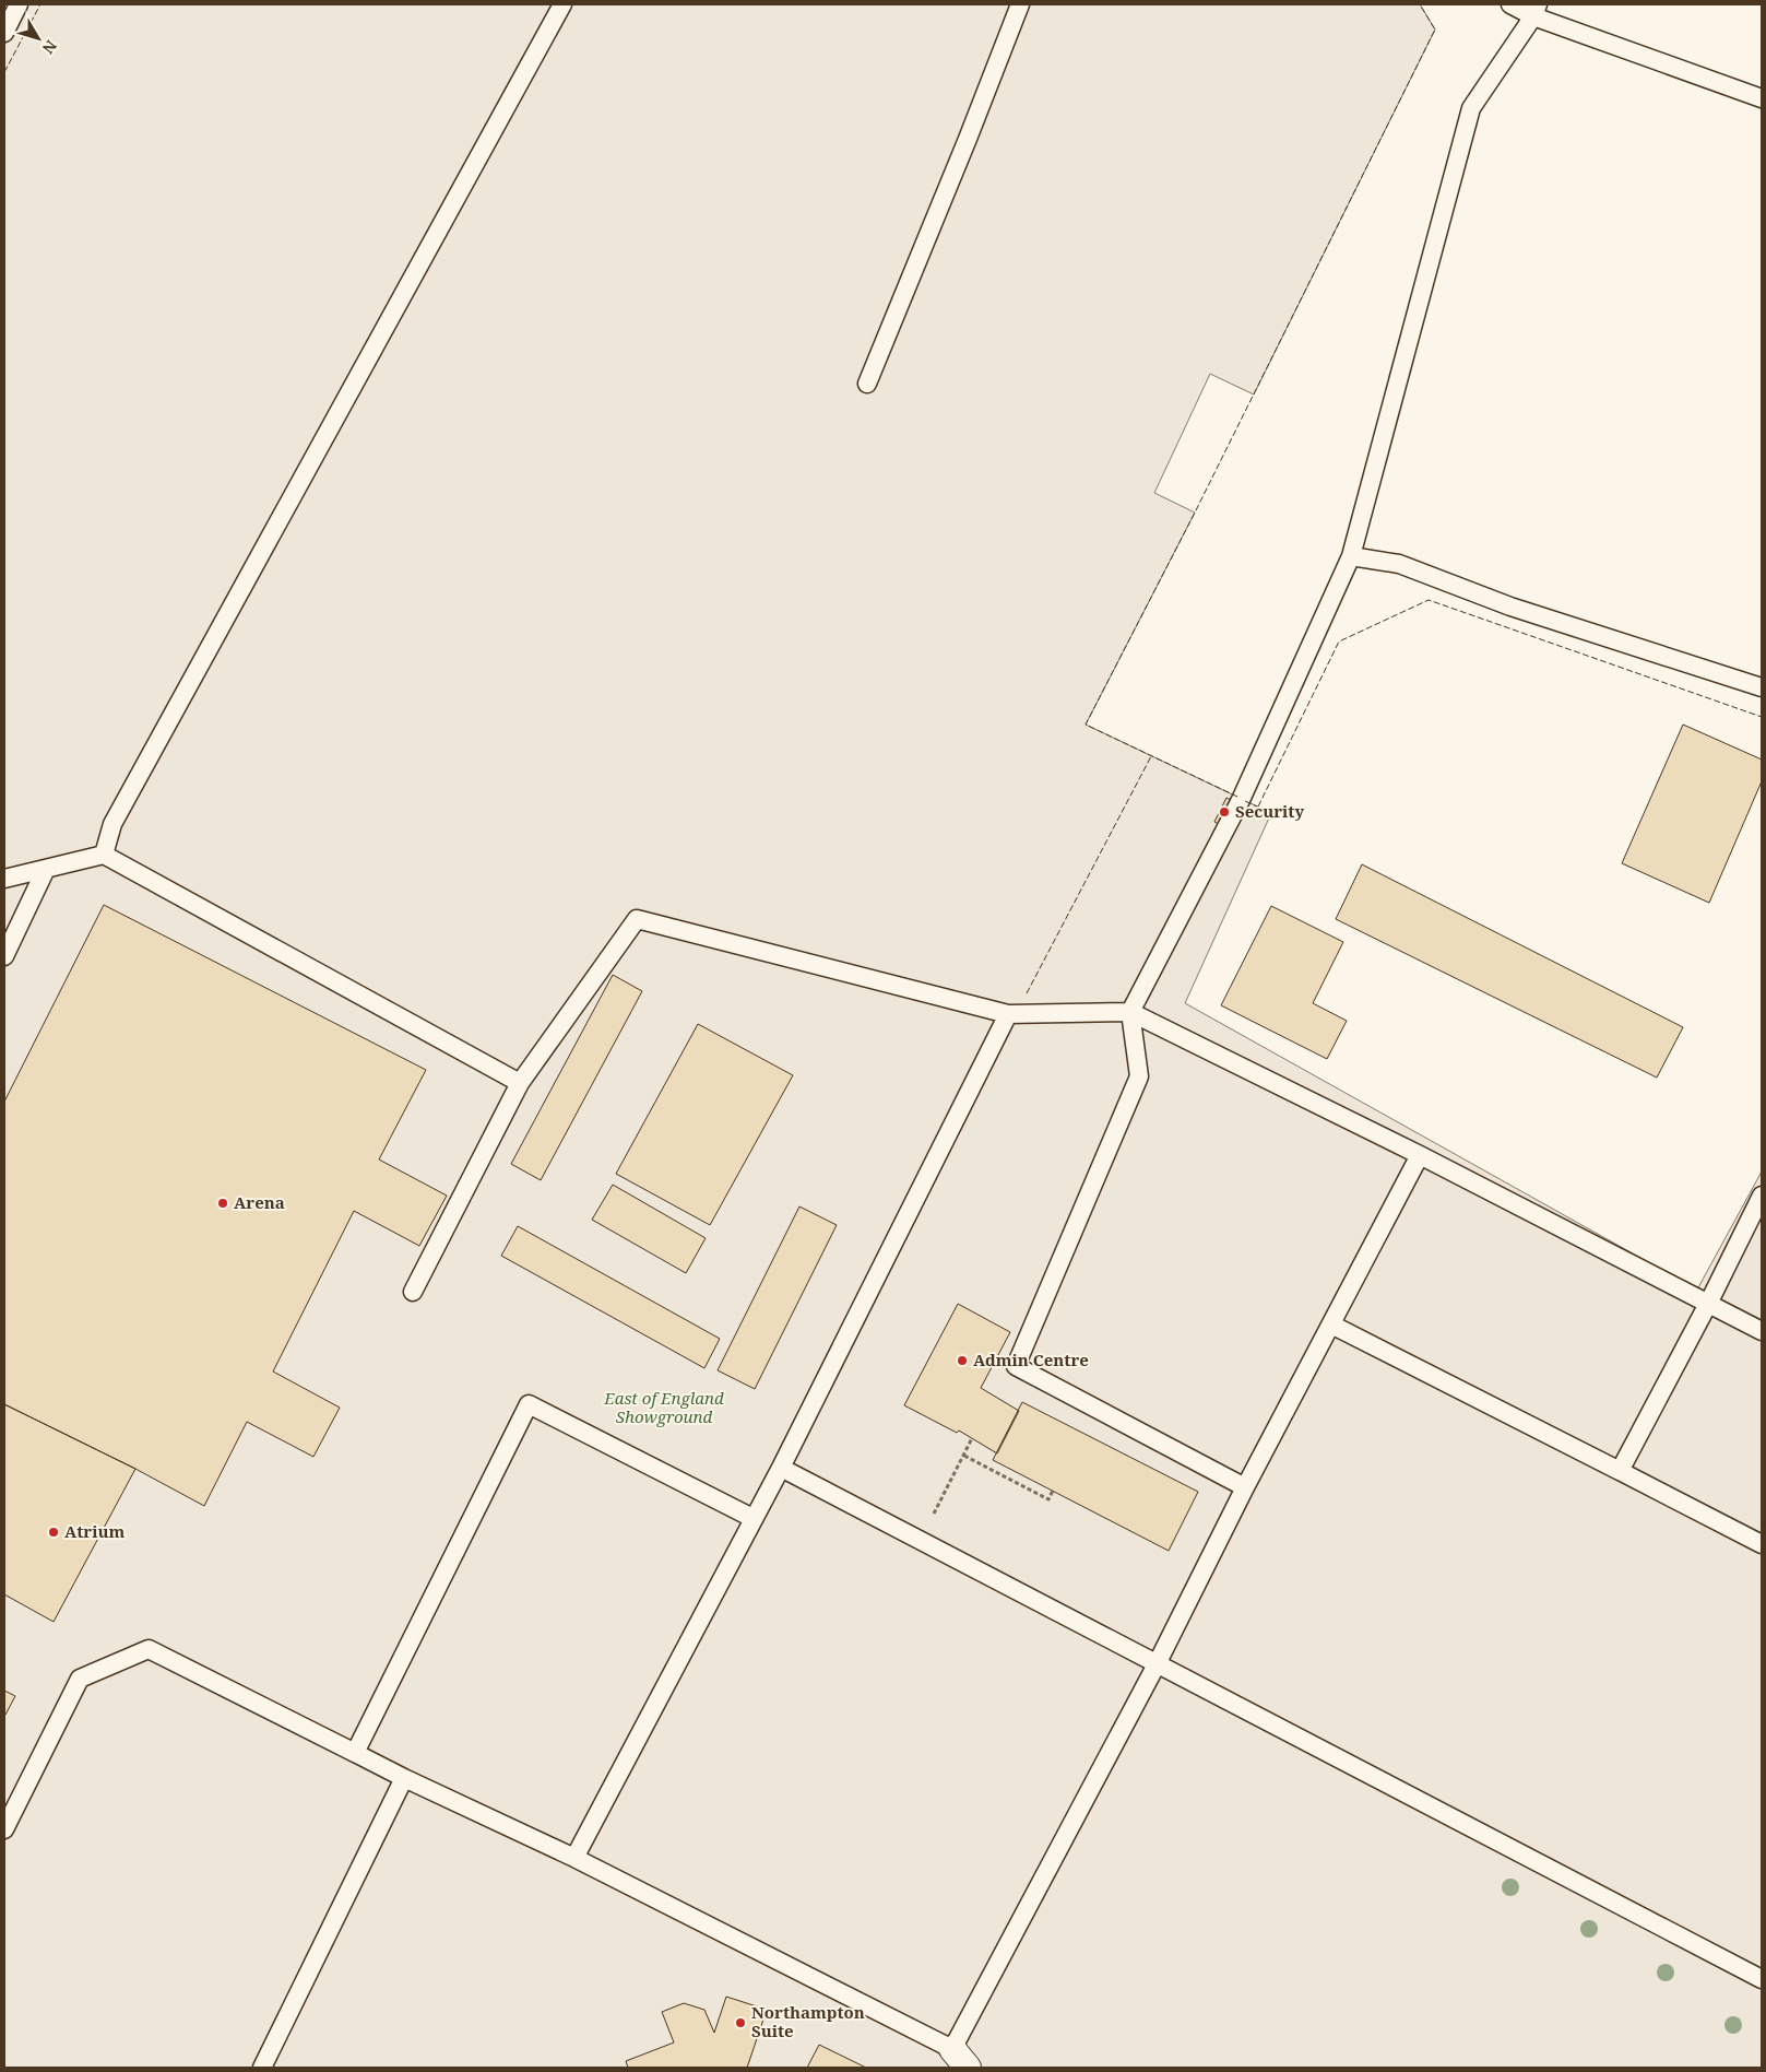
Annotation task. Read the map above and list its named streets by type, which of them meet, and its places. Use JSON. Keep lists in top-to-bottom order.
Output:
{
  "parks": ["East of England Showground"],
  "places": [
    "Security",
    "Arena",
    "Admin Centre",
    "Atrium",
    "Northampton Suite"
  ],
  "north": "bottom right"
}
